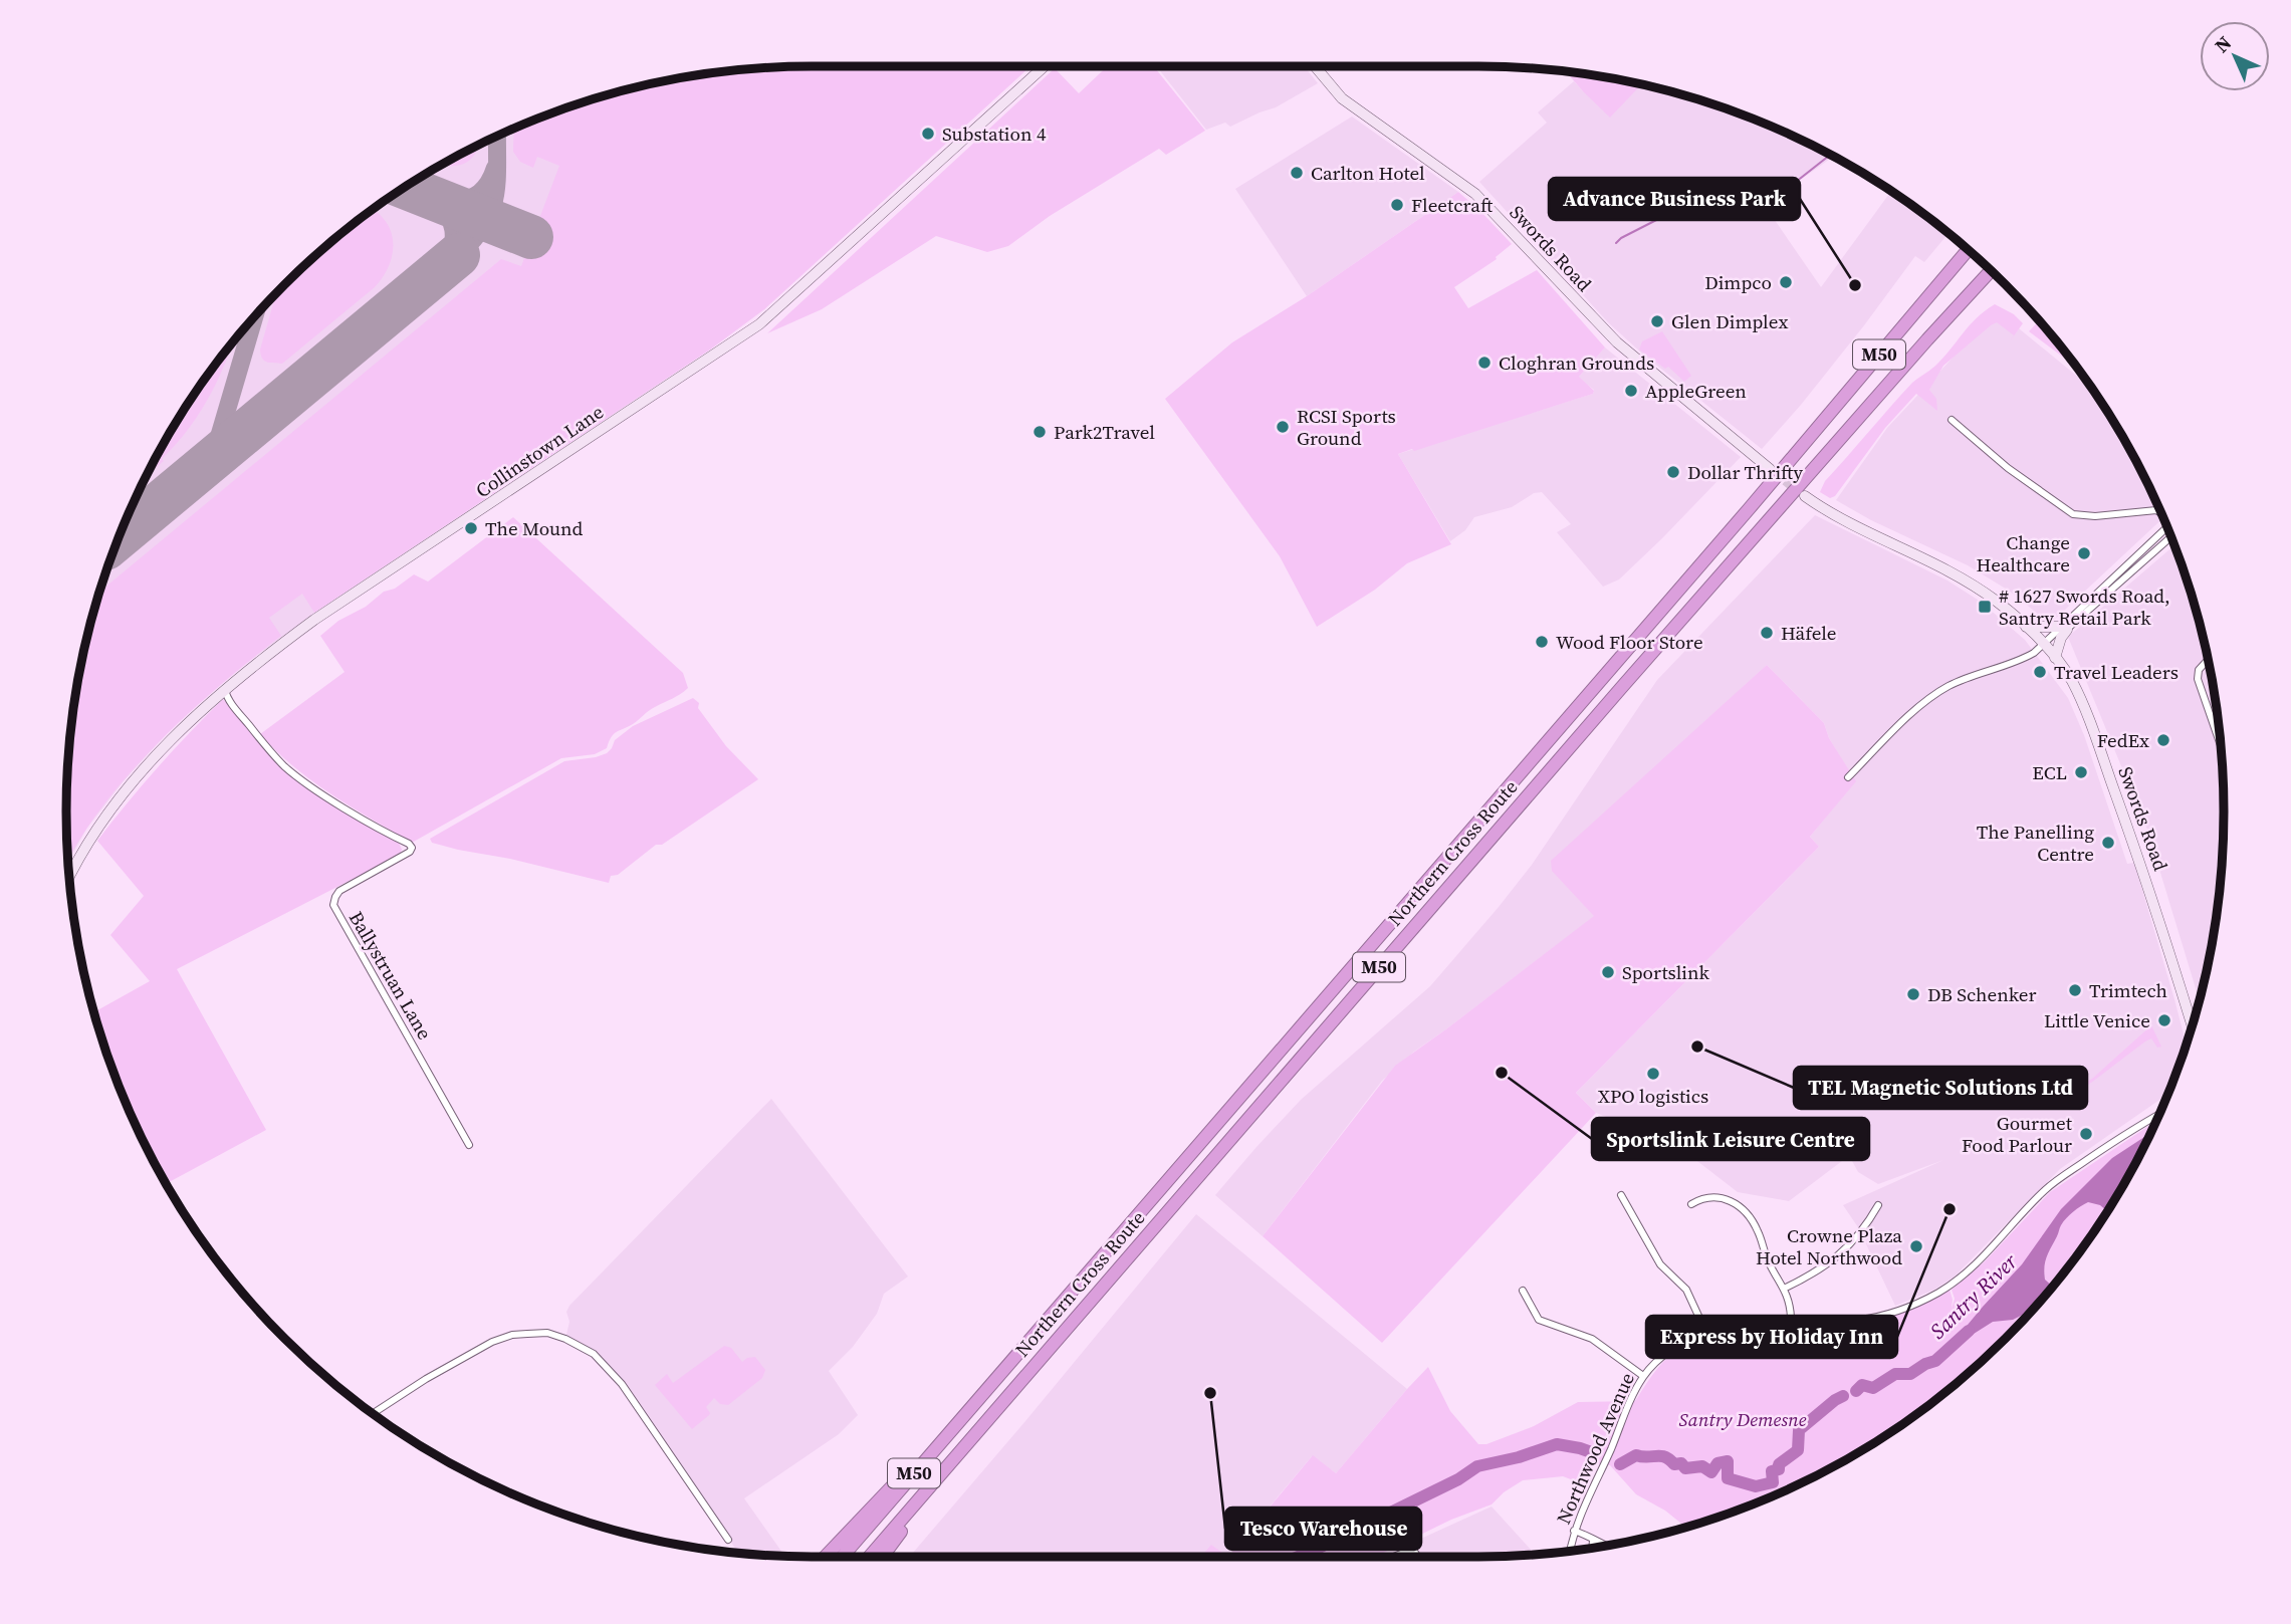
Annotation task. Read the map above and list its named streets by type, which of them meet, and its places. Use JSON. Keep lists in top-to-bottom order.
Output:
{
  "streets": {
    "highway": ["M50", "Northern Cross Route"],
    "main road": ["Swords Road", "Collinstown Lane"],
    "street": ["Ballystruan Lane", "Northwood Avenue"]
  },
  "crossings": [
    ["M50", "Northern Cross Route"],
    ["Collinstown Lane", "Ballystruan Lane"]
  ],
  "water": ["Santry River"],
  "parks": ["Santry Demesne"],
  "places": {
    "other": [
      "Substation 4",
      "Carlton Hotel",
      "Fleetcraft",
      "Dimpco",
      "Advance Business Park",
      "Glen Dimplex",
      "Cloghran Grounds",
      "AppleGreen",
      "RCSI Sports Ground",
      "Park2Travel",
      "Dollar Thrifty",
      "The Mound",
      "Change Healthcare",
      "Häfele",
      "Wood Floor Store",
      "Travel Leaders",
      "FedEx",
      "ECL",
      "The Panelling Centre",
      "Sportslink",
      "Trimtech",
      "DB Schenker",
      "Little Venice",
      "TEL Magnetic Solutions Ltd",
      "Sportslink Leisure Centre",
      "XPO logistics",
      "Gourmet Food Parlour",
      "Express by Holiday Inn",
      "Crowne Plaza Hotel Northwood",
      "Tesco Warehouse"
    ],
    "transit": ["# 1627 Swords Road, Santry Retail Park"]
  },
  "north": "top left"
}
